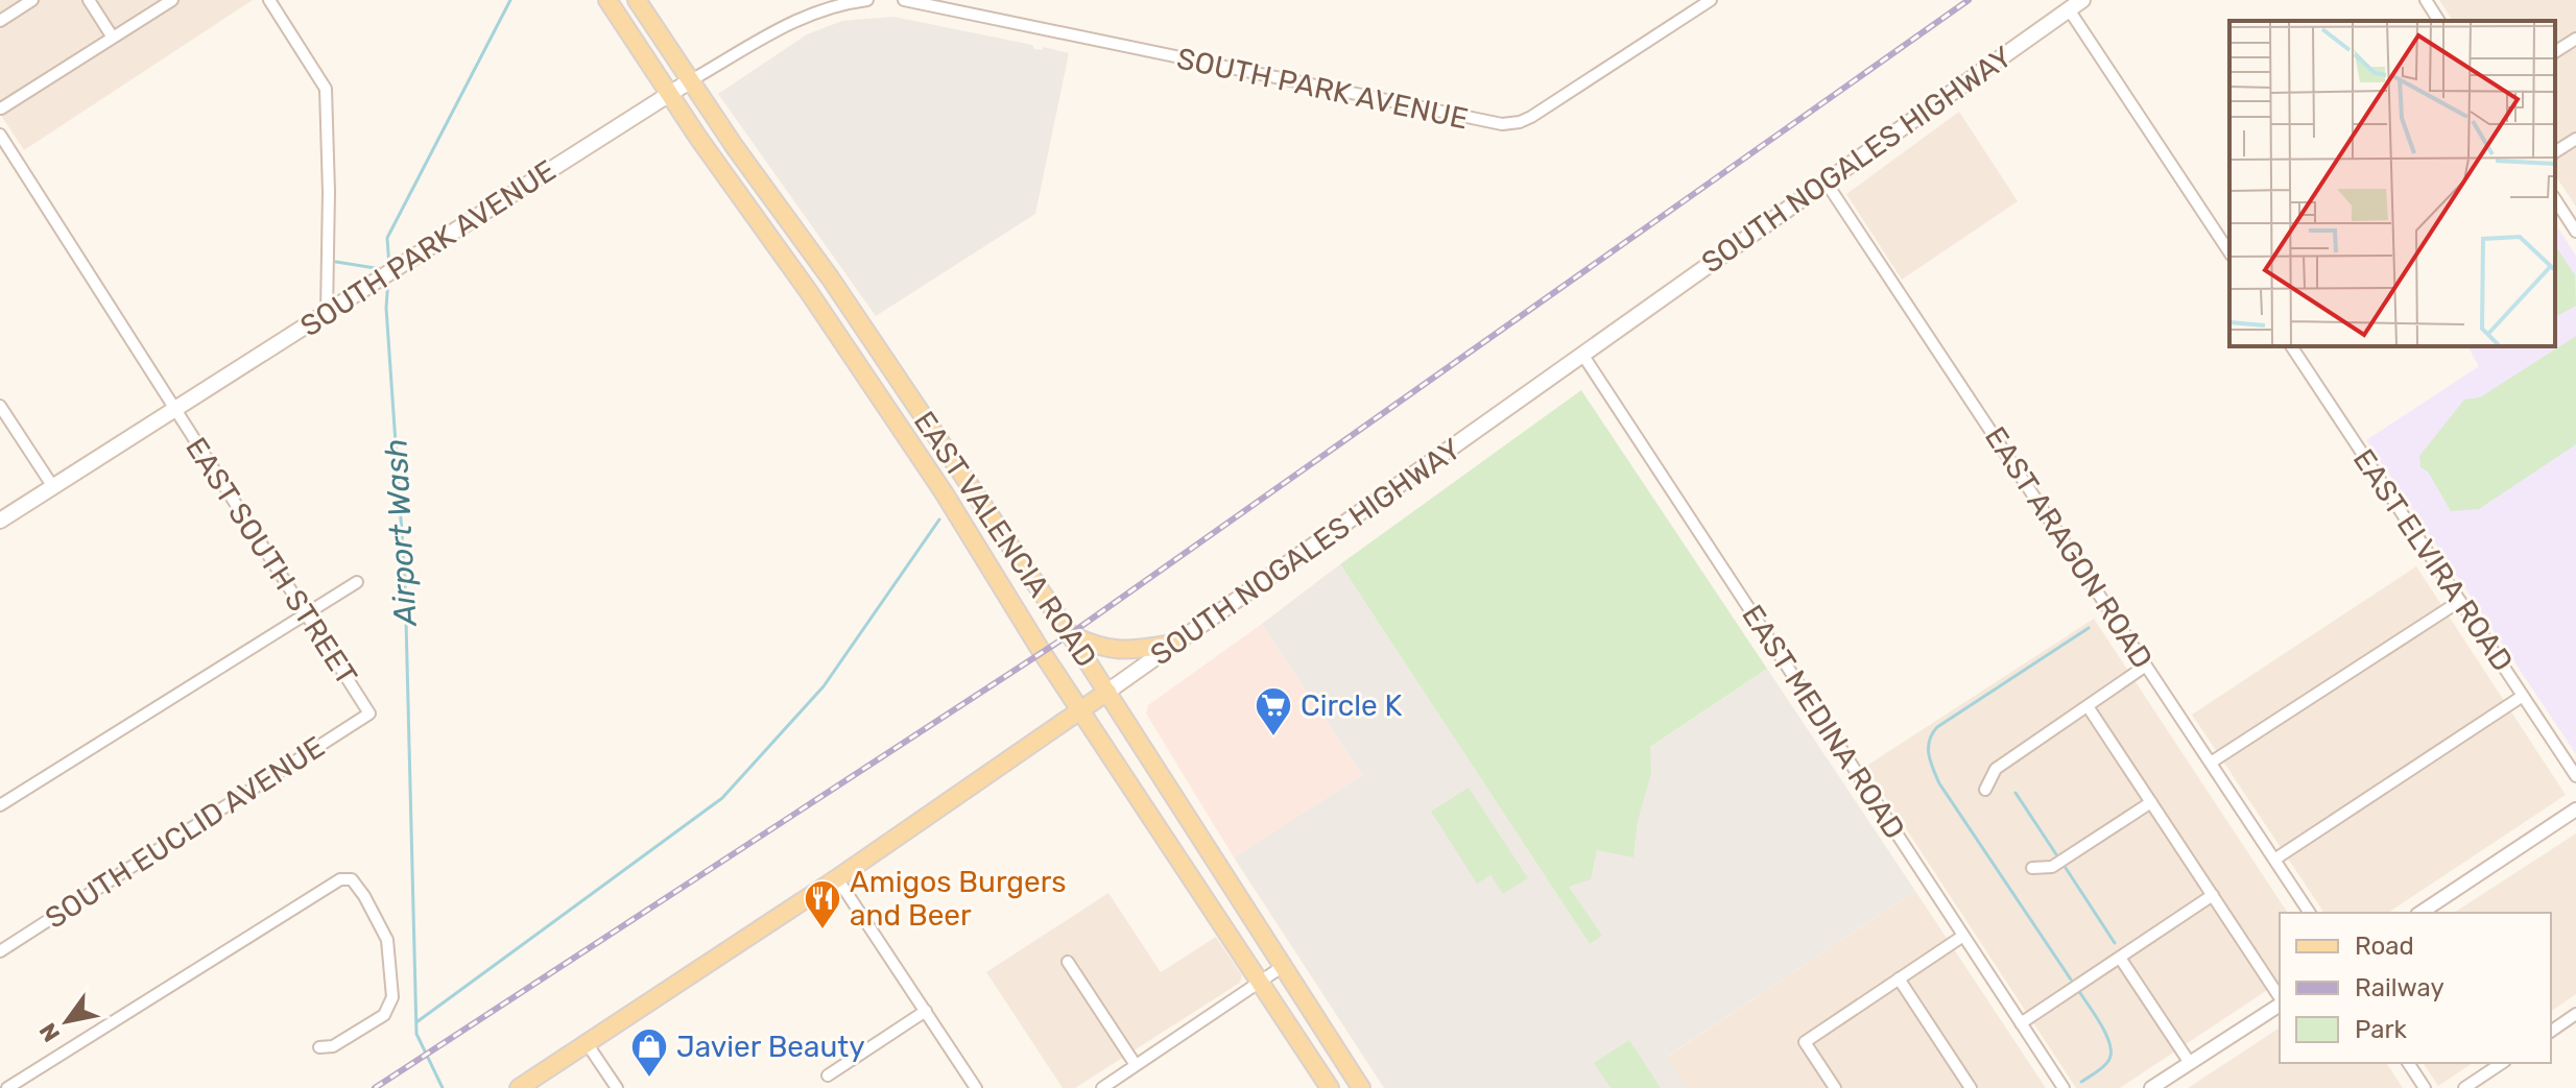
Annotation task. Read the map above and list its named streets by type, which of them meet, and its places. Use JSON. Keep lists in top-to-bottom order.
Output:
{
  "streets": {
    "main road": ["SOUTH PARK AVENUE", "SOUTH NOGALES HIGHWAY", "EAST VALENCIA ROAD"],
    "street": [
      "EAST ARAGON ROAD",
      "EAST ELVIRA ROAD",
      "EAST SOUTH STREET",
      "EAST MEDINA ROAD",
      "SOUTH EUCLID AVENUE"
    ]
  },
  "crossings": [
    ["SOUTH PARK AVENUE", "EAST VALENCIA ROAD"],
    ["SOUTH PARK AVENUE", "EAST SOUTH STREET"],
    ["SOUTH NOGALES HIGHWAY", "EAST VALENCIA ROAD"],
    ["SOUTH NOGALES HIGHWAY", "EAST ARAGON ROAD"],
    ["SOUTH NOGALES HIGHWAY", "EAST MEDINA ROAD"],
    ["EAST SOUTH STREET", "SOUTH EUCLID AVENUE"]
  ],
  "water": ["Airport Wash"],
  "places": {
    "supermarket": ["Circle K"],
    "restaurant": ["Amigos Burgers and Beer"],
    "shop": ["Javier Beauty"]
  },
  "legend": ["Road", "Railway", "Park"],
  "north": "bottom left"
}
